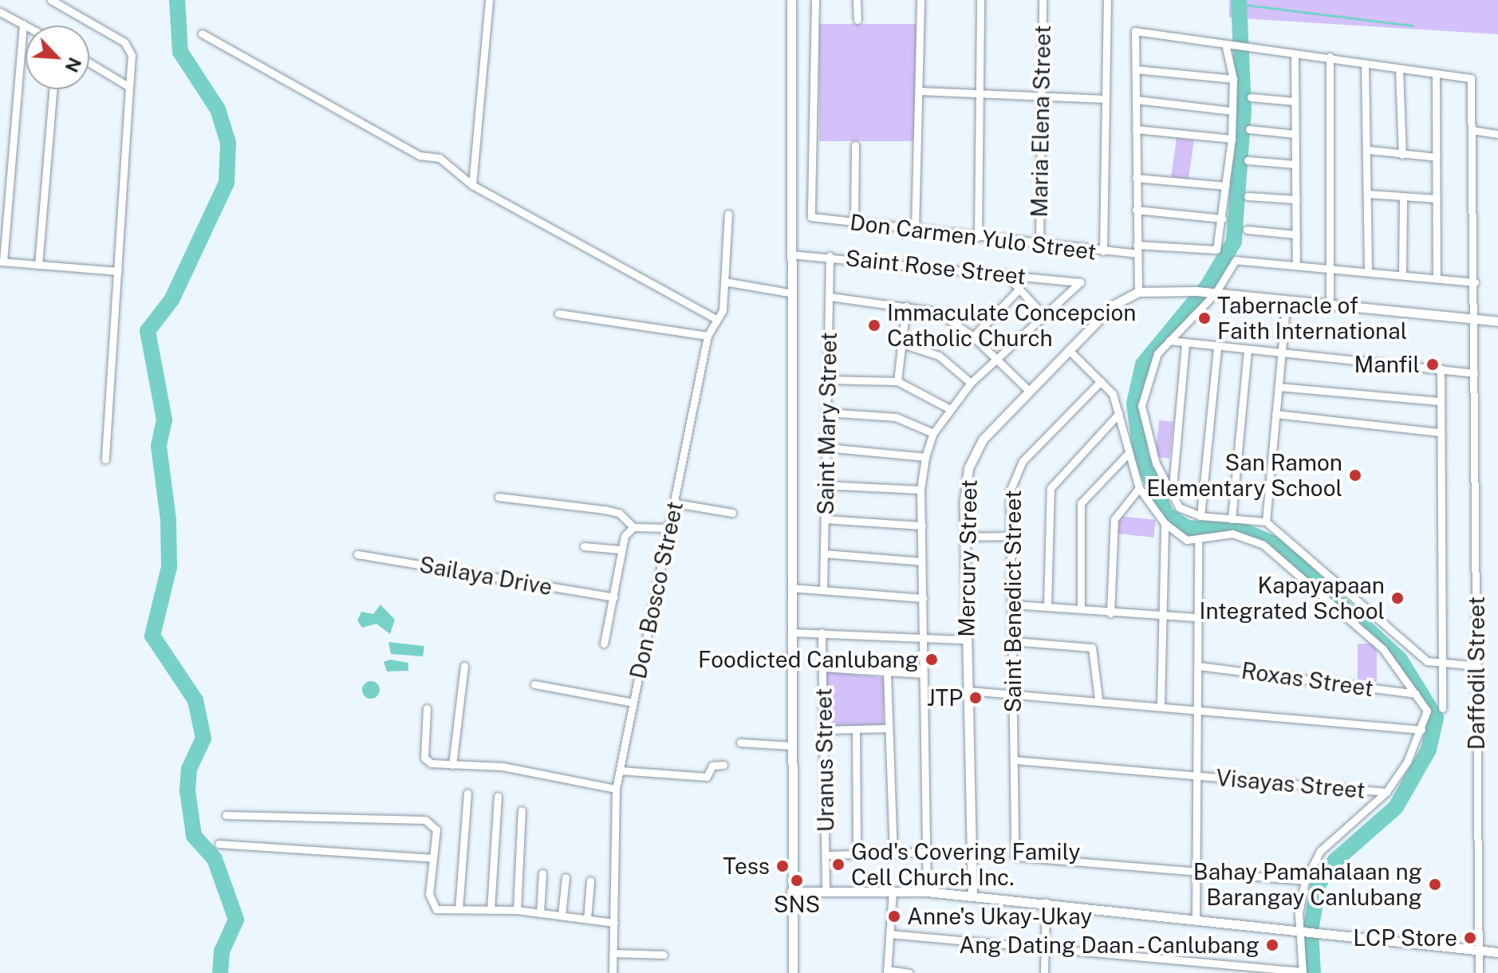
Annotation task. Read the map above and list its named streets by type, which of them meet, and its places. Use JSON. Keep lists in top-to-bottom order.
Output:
{
  "streets": {
    "street": [
      "Maria Elena Street",
      "Don Carmen Yulo Street",
      "Saint Rose Street",
      "Saint Mary Street",
      "Mercury Street",
      "Sailaya Drive",
      "Don Bosco Street",
      "Saint Benedict Street",
      "Daffodil Street",
      "Roxas Street",
      "Uranus Street",
      "Visayas Street"
    ]
  },
  "crossings": [
    ["Maria Elena Street", "Don Carmen Yulo Street"],
    ["Saint Rose Street", "Saint Mary Street"],
    ["Saint Benedict Street", "Visayas Street"]
  ],
  "places": [
    "Tabernacle of Faith International",
    "Immaculate Concepcion Catholic Church",
    "Manfil",
    "San Ramon Elementary School",
    "Kapayapaan Integrated School",
    "Foodicted Canlubang",
    "JTP",
    "God's Covering Family Cell Church Inc.",
    "Tess",
    "SNS",
    "Bahay Pamahalaan ng Barangay Canlubang",
    "Anne's Ukay-Ukay",
    "LCP Store",
    "Ang Dating Daan - Canlubang"
  ],
  "north": "bottom right"
}
